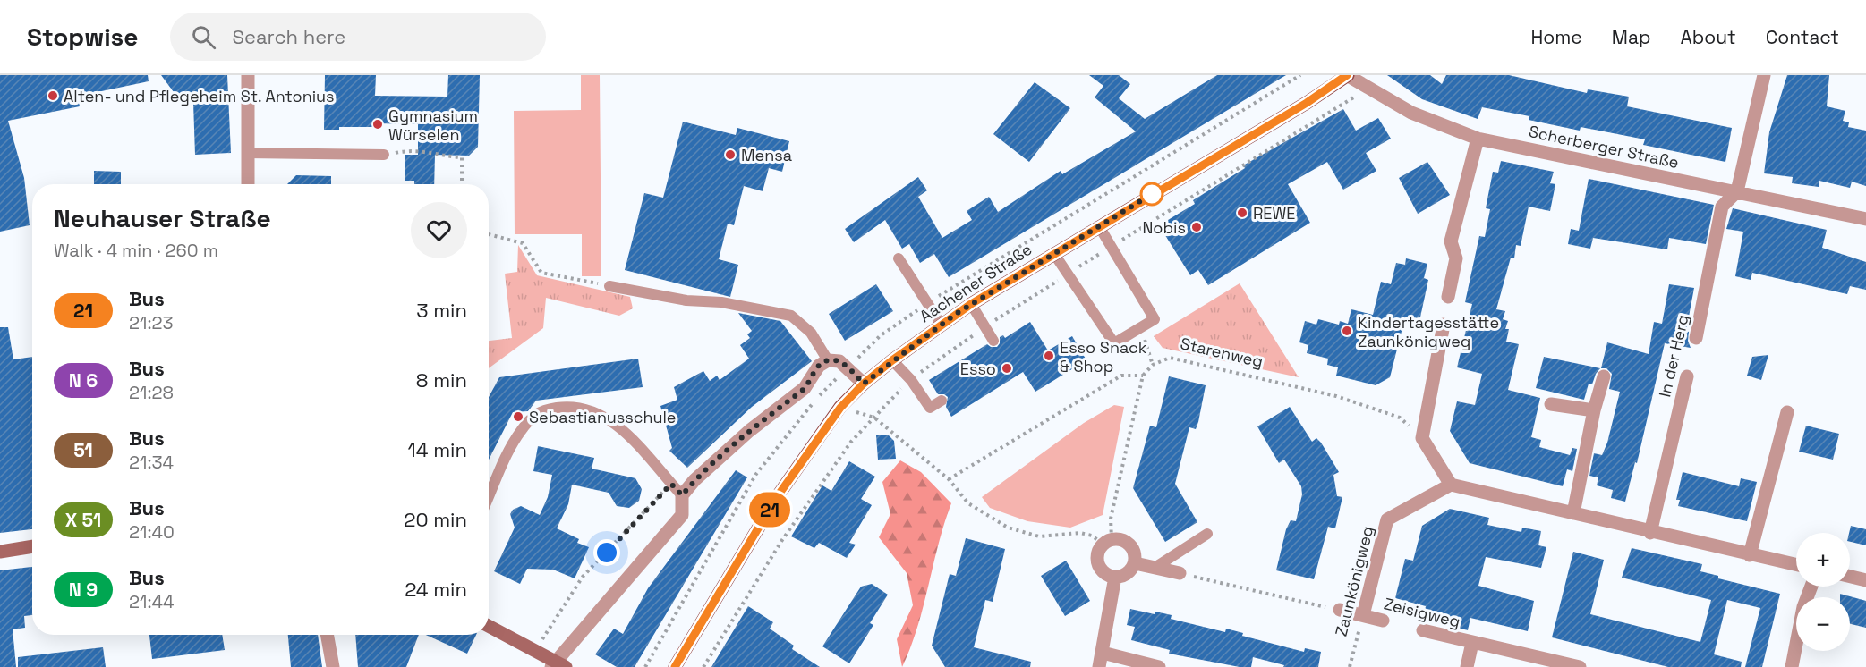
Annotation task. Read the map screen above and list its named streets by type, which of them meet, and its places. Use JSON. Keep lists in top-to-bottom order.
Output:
{
  "streets": {
    "main road": ["Aachener Straße"],
    "street": [
      "Scherberger Straße",
      "In der Herg",
      "Zaunkönigweg",
      "Zeisigweg"
    ],
    "path": ["Starenweg"]
  },
  "crossings": [
    ["Scherberger Straße", "Aachener Straße"],
    ["Scherberger Straße", "In der Herg"],
    ["Zaunkönigweg", "Zeisigweg"]
  ],
  "places": [
    "Alten- und Pflegeheim St. Antonius",
    "Gymnasium Würselen",
    "Mensa",
    "REWE",
    "Nobis",
    "Kindertagesstätte Zaunkönigweg",
    "Esso Snack & Shop",
    "Esso",
    "Sebastianusschule"
  ],
  "lines": ["bus line 21"],
  "page": {
    "header": "Stopwise",
    "search": "Search here",
    "nav": [
      "Home",
      "Map",
      "About",
      "Contact"
    ],
    "on_map": "21",
    "heading": ["Neuhauser Straße", "Walk · 4 min · 260 m"],
    "list": [
      {
        "mark": "21",
        "name": "Bus",
        "note": "21:23",
        "value": "3 min"
      },
      {
        "mark": "N 6",
        "name": "Bus",
        "note": "21:28",
        "value": "8 min"
      },
      {
        "mark": "51",
        "name": "Bus",
        "note": "21:34",
        "value": "14 min"
      },
      {
        "mark": "X 51",
        "name": "Bus",
        "note": "21:40",
        "value": "20 min"
      },
      {
        "mark": "N 9",
        "name": "Bus",
        "note": "21:44",
        "value": "24 min"
      }
    ],
    "map_buttons": ["+", "−"]
  }
}
